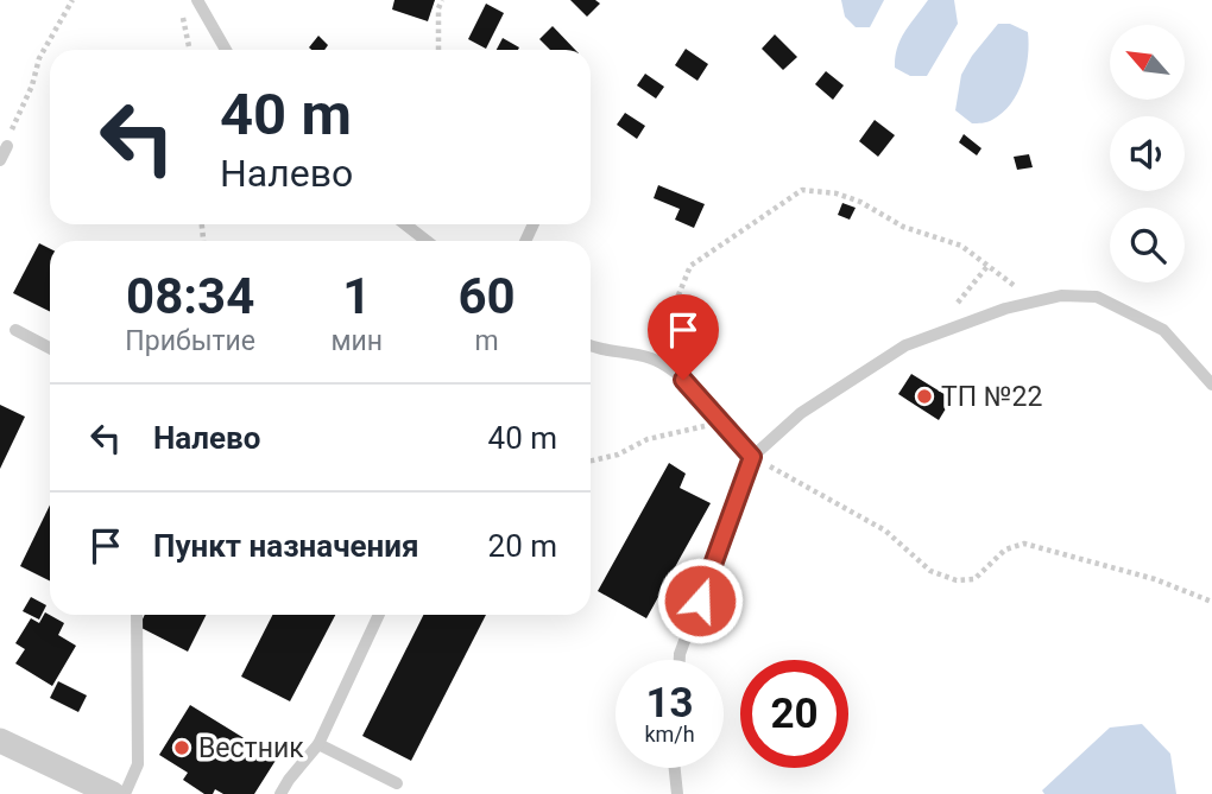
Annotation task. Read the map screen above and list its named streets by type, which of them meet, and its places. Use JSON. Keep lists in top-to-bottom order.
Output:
{
  "places": ["ТП №22", "Вестник"],
  "north": "top left",
  "page": {
    "turn": ["40 m", "Налево"],
    "eta": [
      "08:34",
      "Прибытие",
      "1",
      "мин",
      "60",
      "m"
    ],
    "list": [
      {
        "name": "Налево",
        "value": "40 m"
      },
      {
        "name": "Пункт назначения",
        "value": "20 m"
      }
    ],
    "speed": "13 km/h",
    "limit": "20"
  }
}
